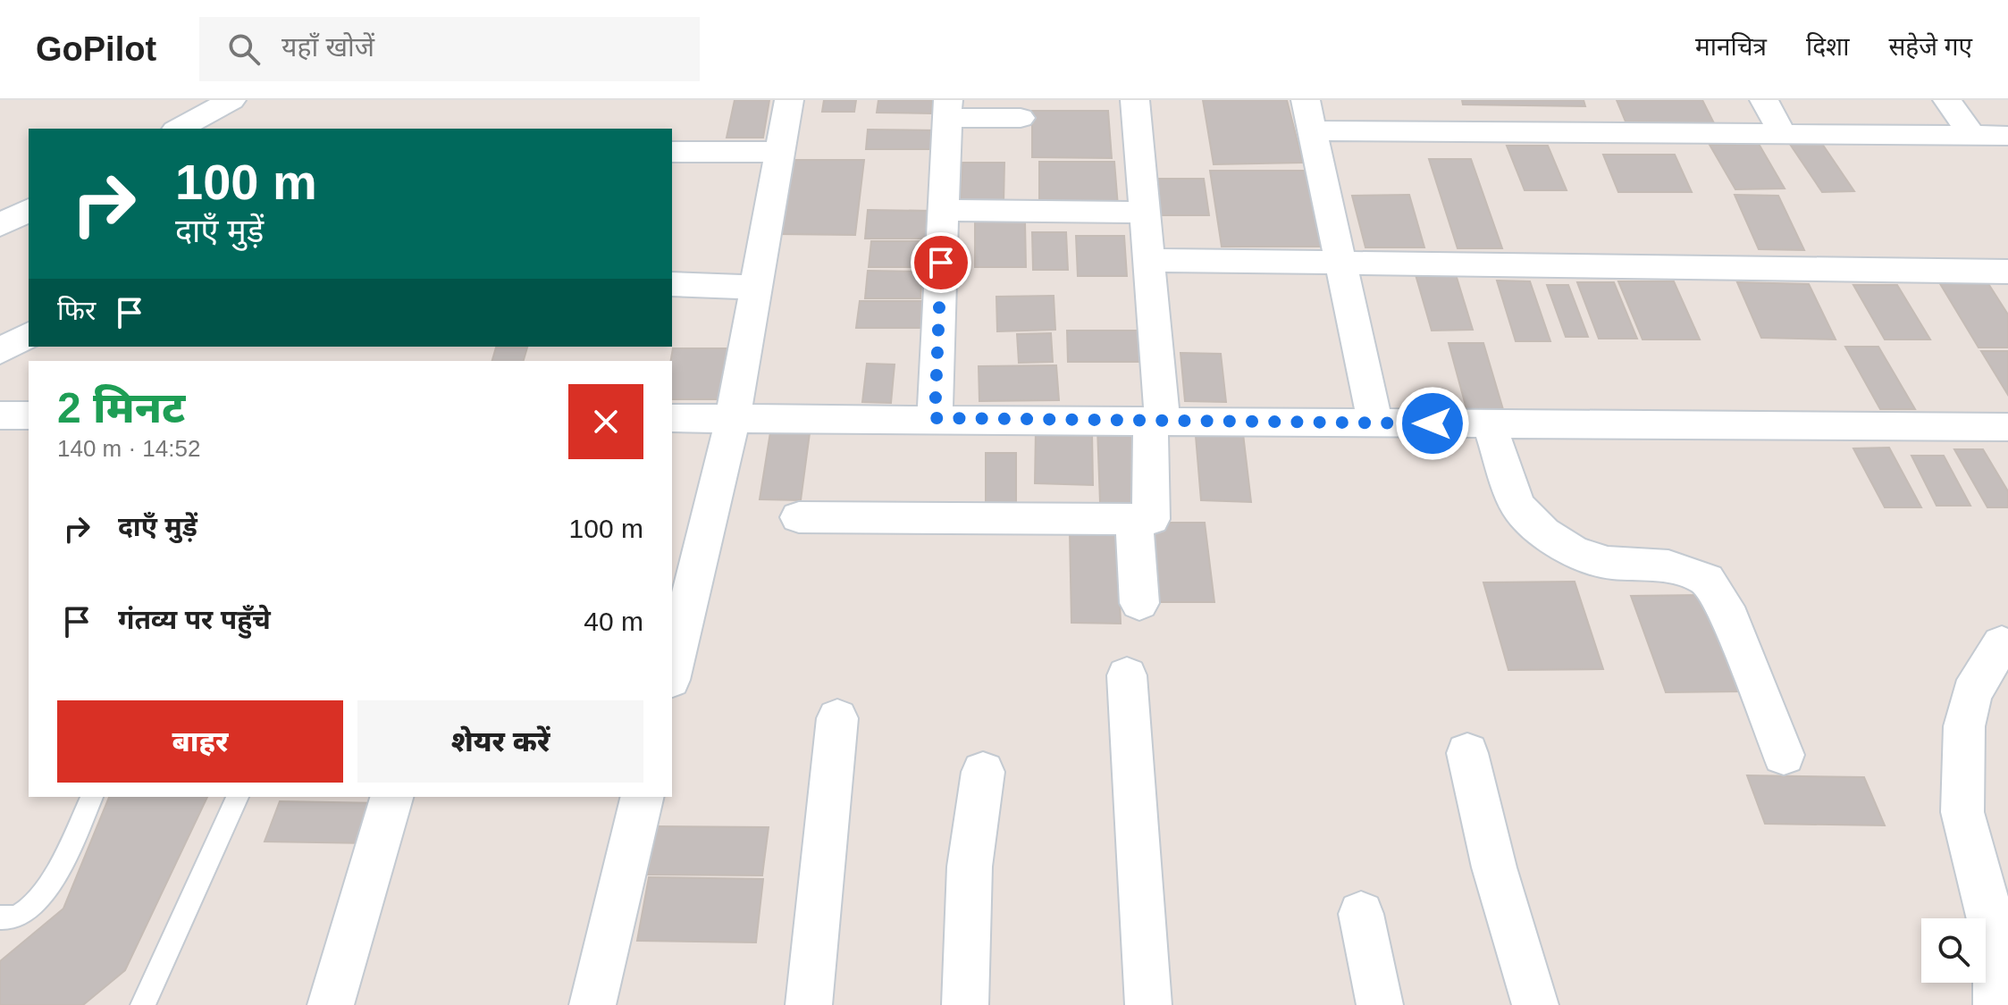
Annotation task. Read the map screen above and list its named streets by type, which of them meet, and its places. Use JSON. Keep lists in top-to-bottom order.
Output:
{
  "page": {
    "header": "GoPilot",
    "search": "यहाँ खोजें",
    "nav": ["मानचित्र", "दिशा", "सहेजे गए"],
    "turn": ["100 m", "दाएँ मुड़ें"],
    "then": "फिर",
    "heading": ["2 मिनट", "140 m · 14:52"],
    "list": [
      {
        "name": "दाएँ मुड़ें",
        "value": "100 m"
      },
      {
        "name": "गंतव्य पर पहुँचे",
        "value": "40 m"
      }
    ],
    "buttons": ["बाहर", "शेयर करें"]
  }
}
